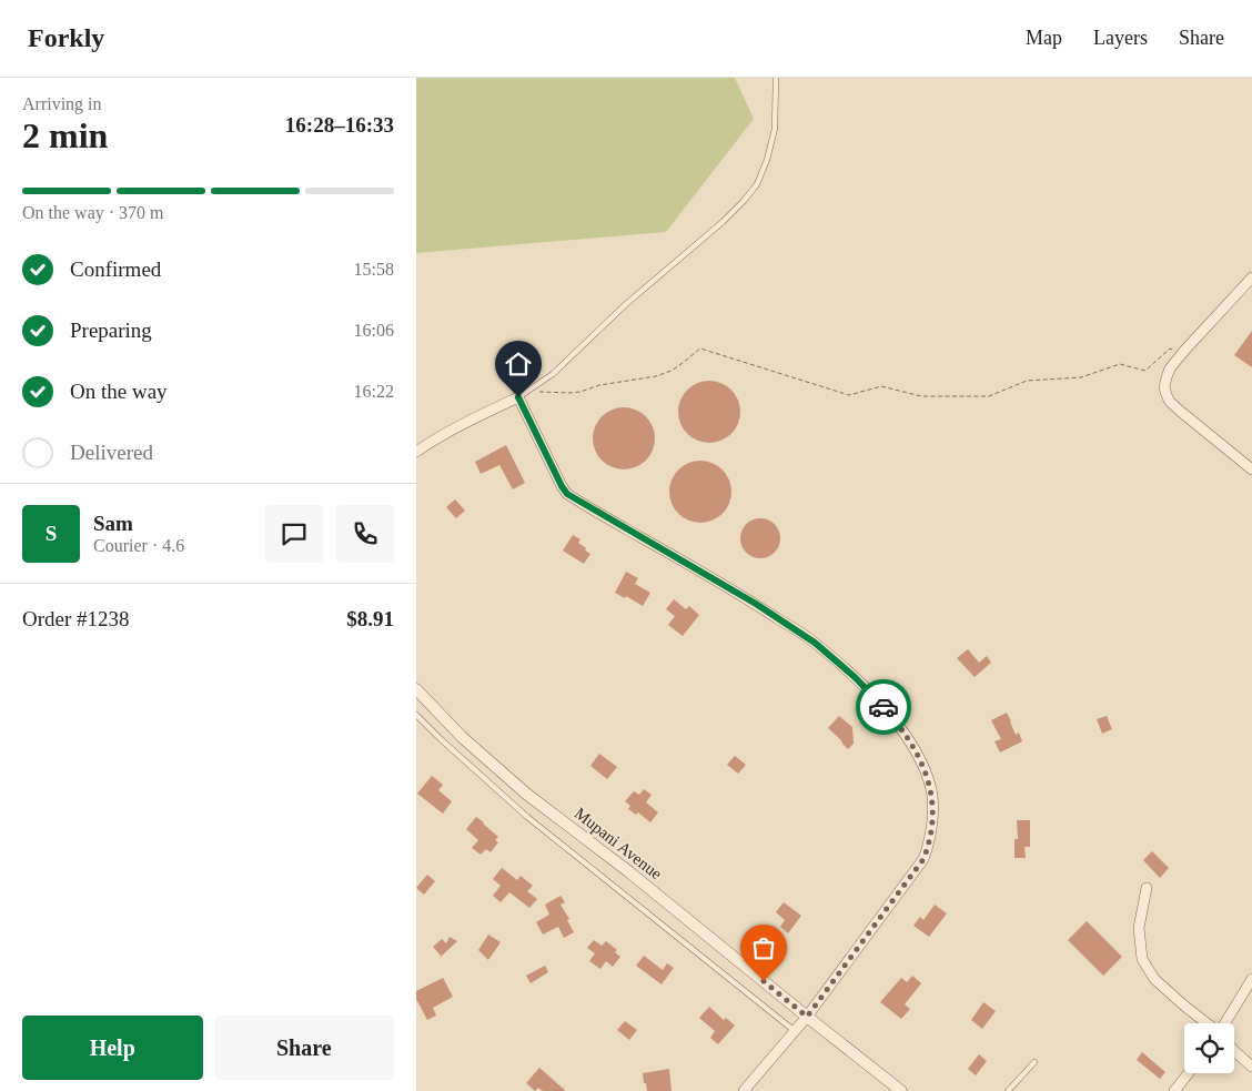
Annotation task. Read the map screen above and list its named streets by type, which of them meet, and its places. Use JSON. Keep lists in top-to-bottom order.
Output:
{
  "streets": {
    "street": ["Mupani Avenue"]
  },
  "page": {
    "header": "Forkly",
    "nav": ["Map", "Layers", "Share"],
    "heading": ["2 min", "Arriving in", "16:28–16:33"],
    "panel": [
      "Sam",
      "Courier · 4.6",
      "Order #1238",
      "$8.91"
    ],
    "bar": "On the way · 370 m",
    "list": [
      ["Confirmed", "15:58"],
      ["Preparing", "16:06"],
      ["On the way", "16:22"],
      "Delivered"
    ],
    "round": "S",
    "buttons": ["Help", "Share"]
  }
}
